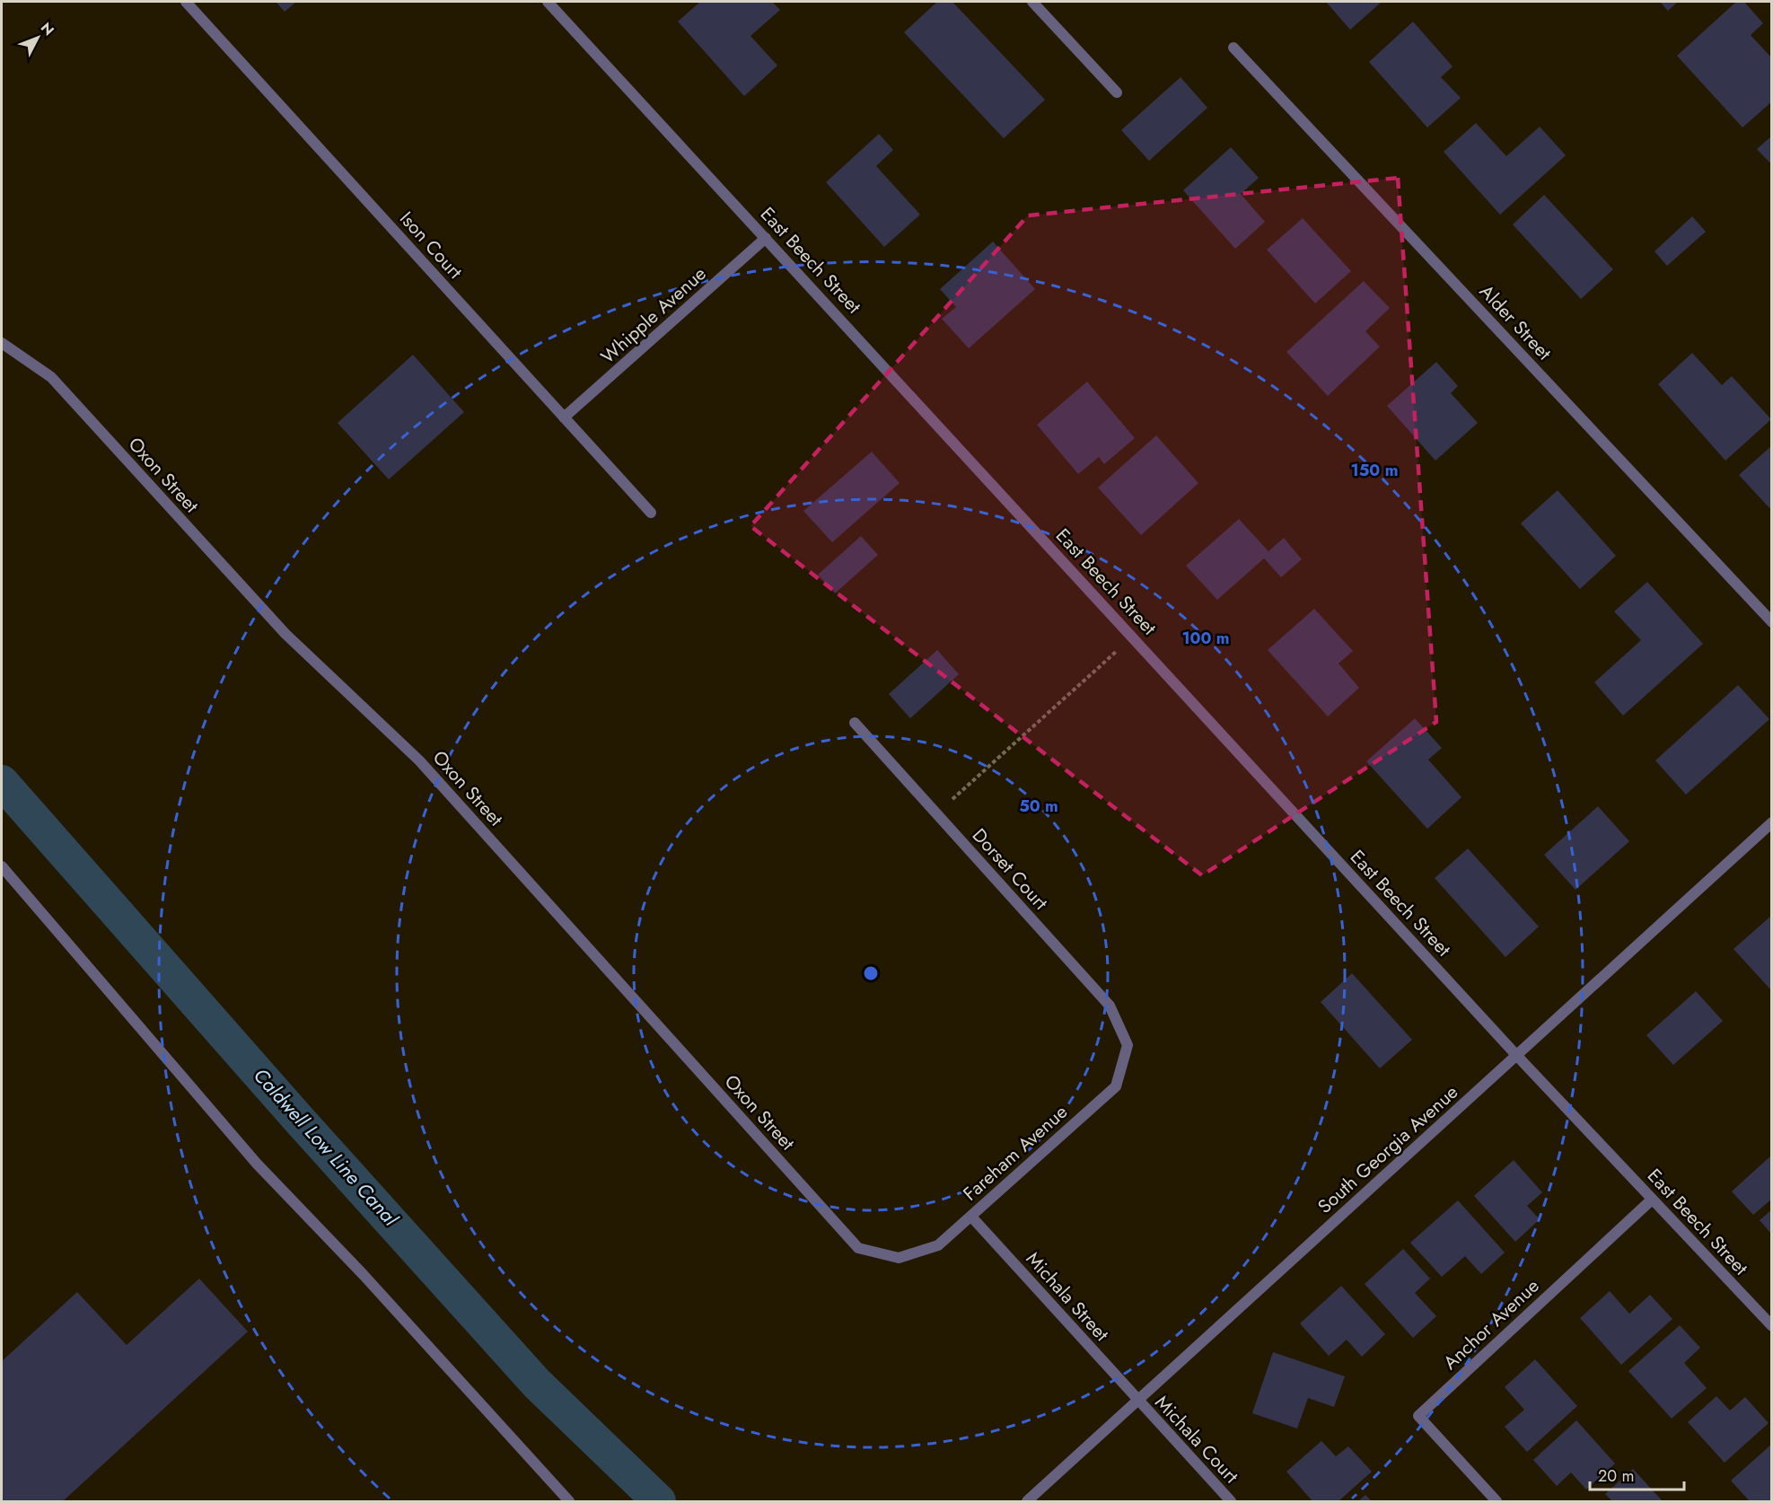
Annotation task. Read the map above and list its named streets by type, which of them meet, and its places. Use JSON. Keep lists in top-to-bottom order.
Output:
{
  "streets": {
    "street": [
      "Ison Court",
      "East Beech Street",
      "Whipple Avenue",
      "Alder Street",
      "Oxon Street",
      "Dorset Court",
      "South Georgia Avenue",
      "Fareham Avenue",
      "Michala Street",
      "Anchor Avenue",
      "Michala Court"
    ]
  },
  "crossings": [
    ["Ison Court", "Whipple Avenue"],
    ["East Beech Street", "Whipple Avenue"],
    ["East Beech Street", "South Georgia Avenue"],
    ["East Beech Street", "Anchor Avenue"],
    ["Oxon Street", "Fareham Avenue"],
    ["Dorset Court", "Fareham Avenue"],
    ["South Georgia Avenue", "Michala Street"],
    ["South Georgia Avenue", "Michala Court"],
    ["Fareham Avenue", "Michala Street"],
    ["Michala Street", "Michala Court"]
  ],
  "water": ["Caldwell Low Line Canal"],
  "scale_bar": "20 m",
  "north": "top right",
  "rings": ["150 m", "100 m", "50 m"]
}
